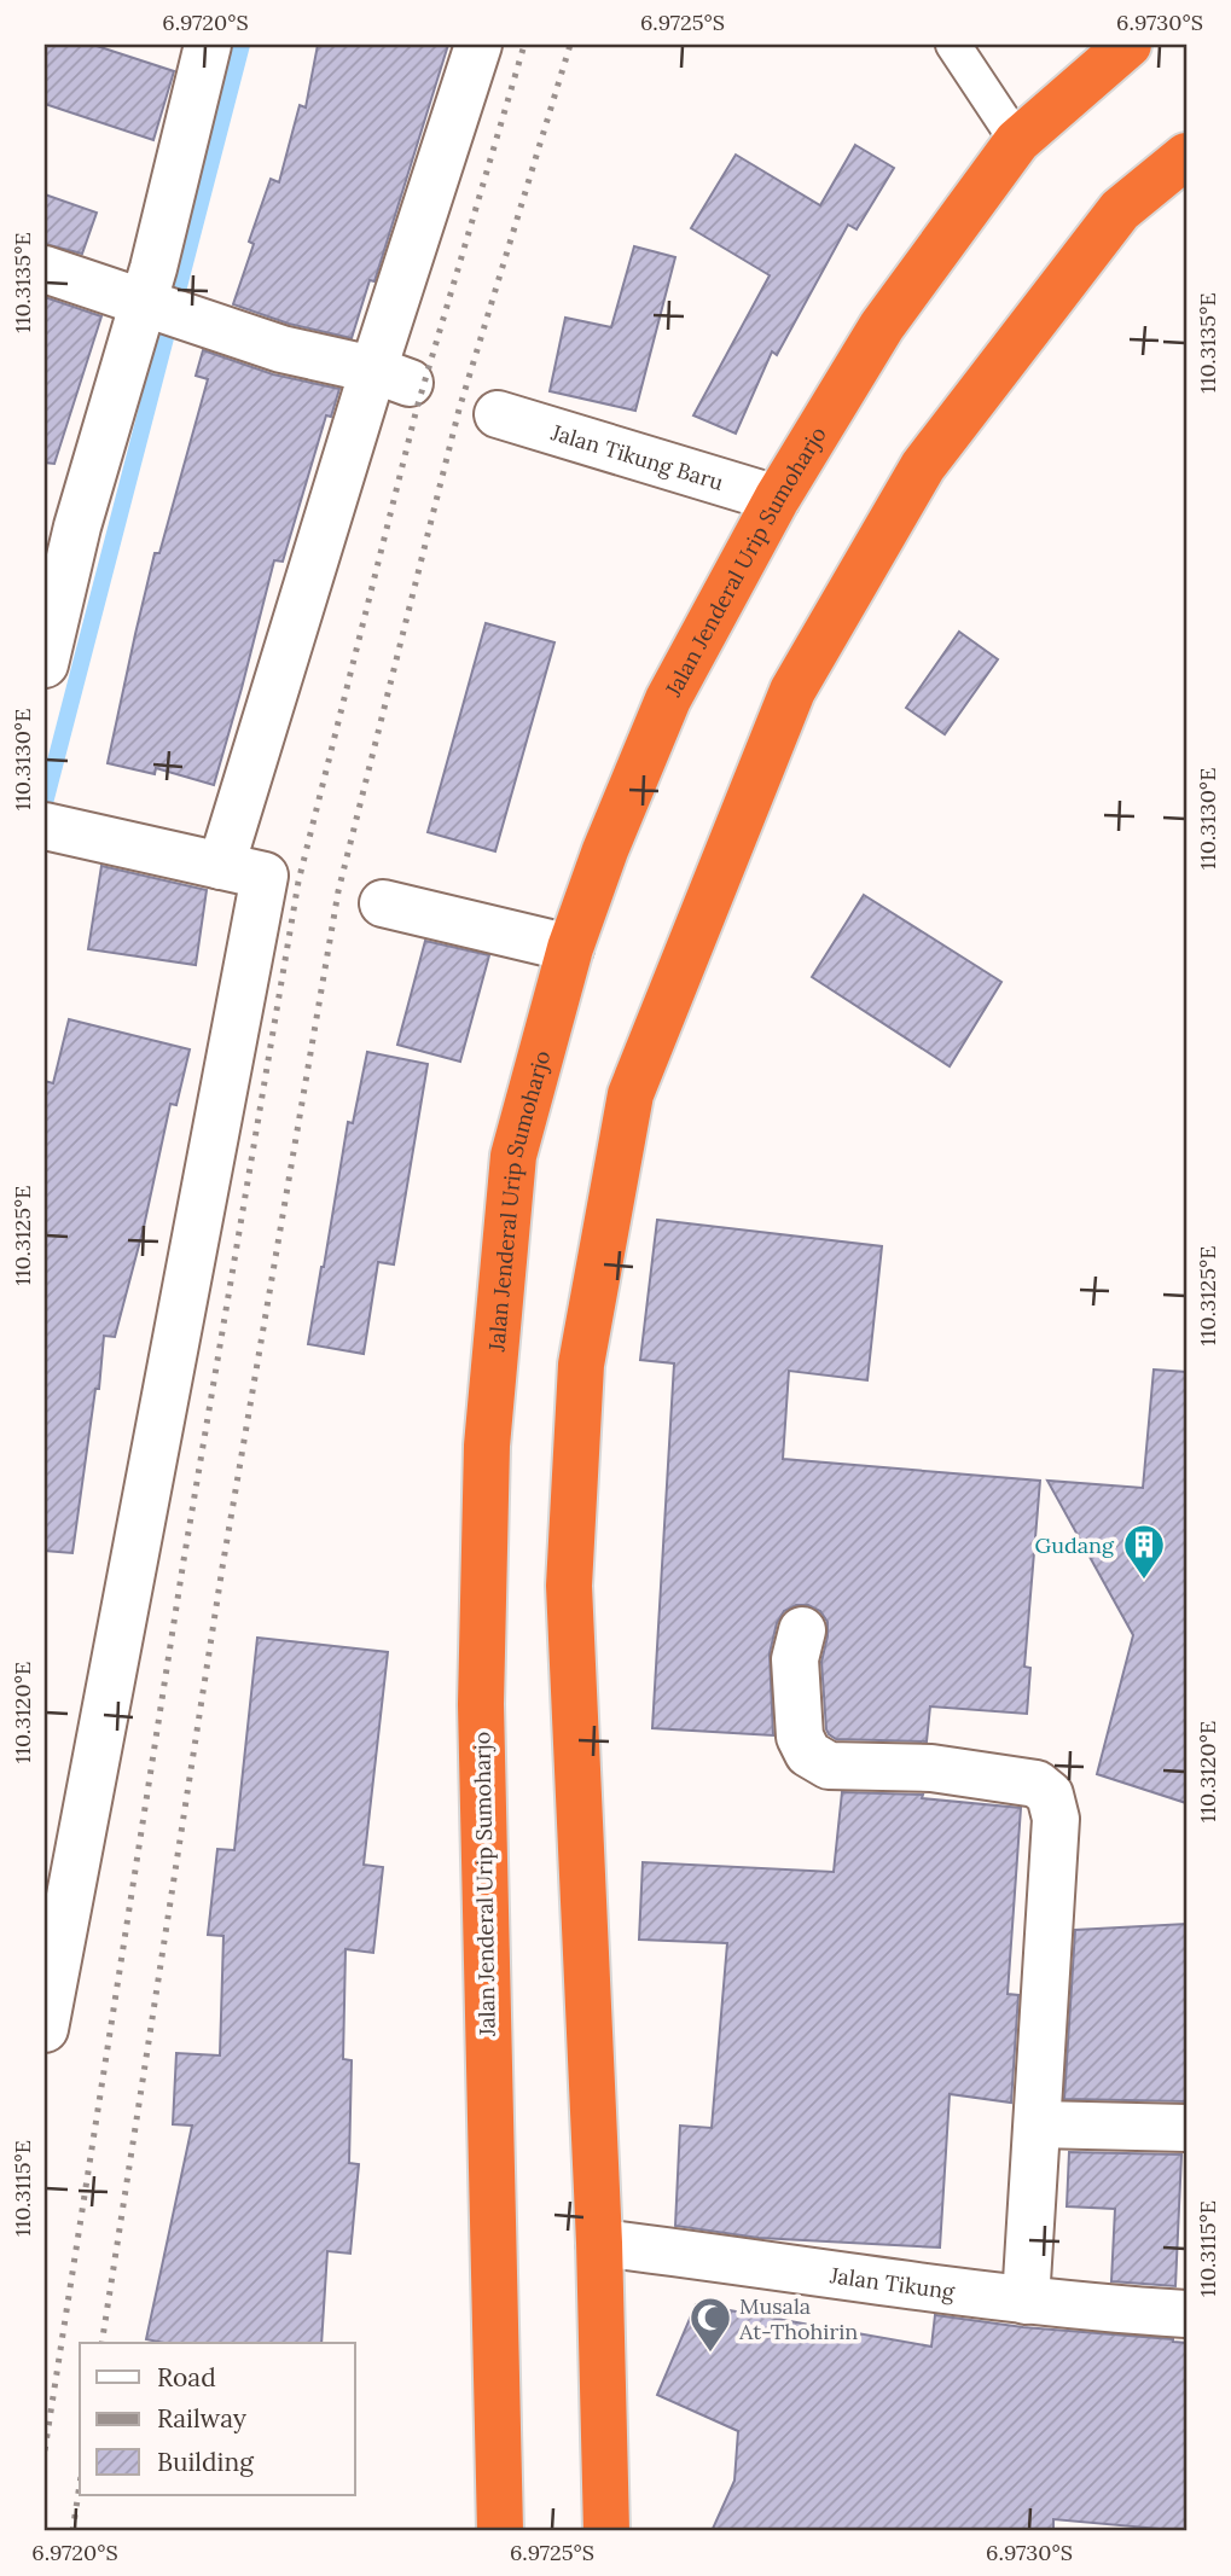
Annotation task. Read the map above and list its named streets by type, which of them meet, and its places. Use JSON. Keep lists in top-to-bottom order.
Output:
{
  "streets": {
    "highway": ["Jalan Jenderal Urip Sumoharjo"],
    "street": ["Jalan Tikung Baru", "Jalan Tikung"]
  },
  "crossings": [
    ["Jalan Tikung Baru", "Jalan Jenderal Urip Sumoharjo"]
  ],
  "places": {
    "building": ["Gudang"],
    "mosque": ["Musala At-Thohirin"]
  },
  "legend": ["Road", "Railway", "Building"],
  "coordinates": [
    "6.9720°S",
    "6.9725°S",
    "6.9730°S",
    "110.3135°E",
    "110.3130°E",
    "110.3125°E",
    "110.3120°E",
    "110.3115°E"
  ]
}
